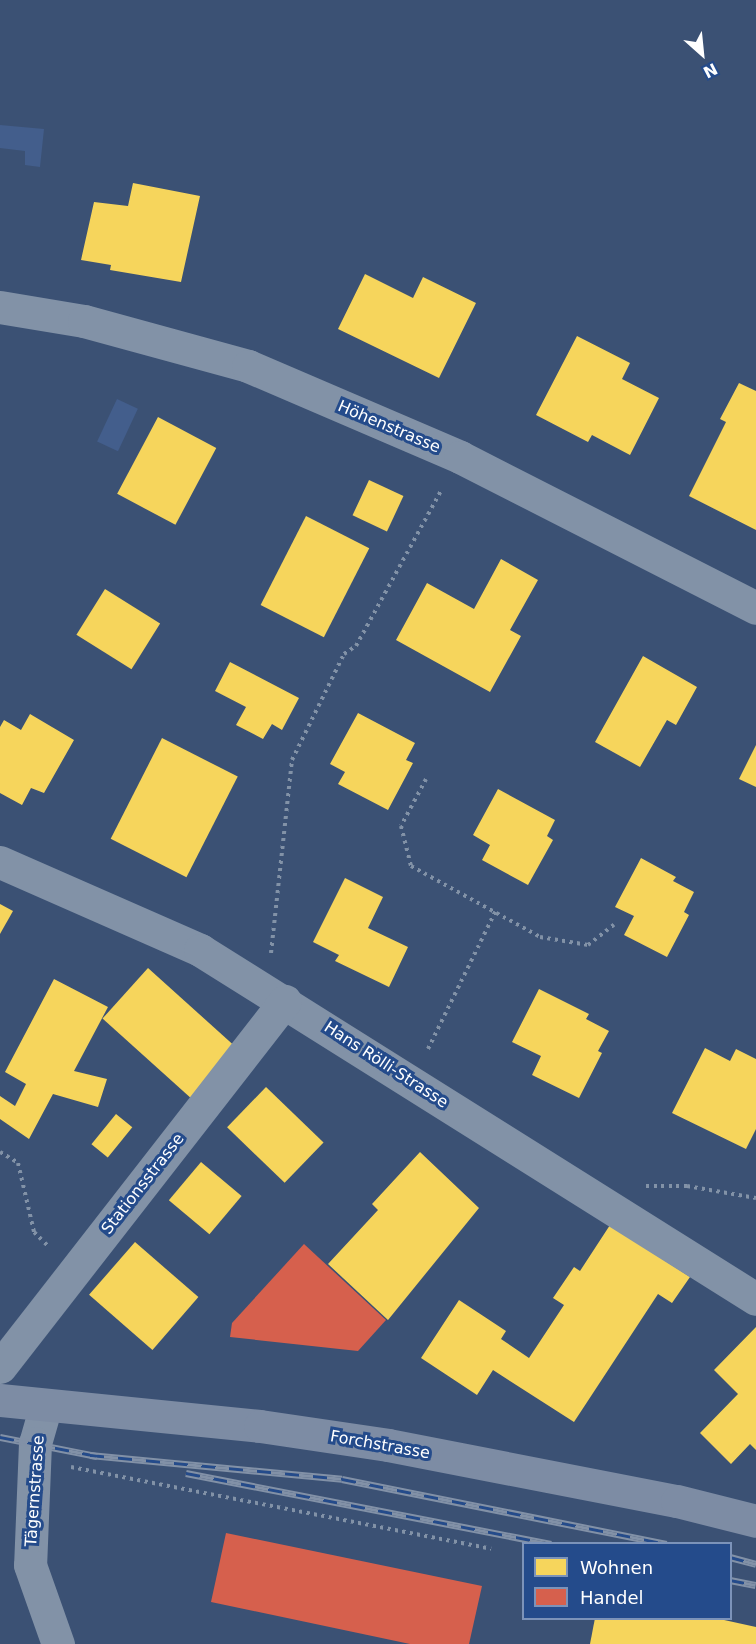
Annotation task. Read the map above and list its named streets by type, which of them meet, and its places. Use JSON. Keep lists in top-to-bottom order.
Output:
{
  "streets": {
    "main road": ["Forchstrasse"],
    "street": [
      "Höhenstrasse",
      "Hans Rölli-Strasse",
      "Stationsstrasse",
      "Tägernstrasse"
    ]
  },
  "crossings": [
    ["Hans Rölli-Strasse", "Stationsstrasse"],
    ["Forchstrasse", "Tägernstrasse"]
  ],
  "legend": ["Wohnen", "Handel"],
  "north": "bottom right"
}
